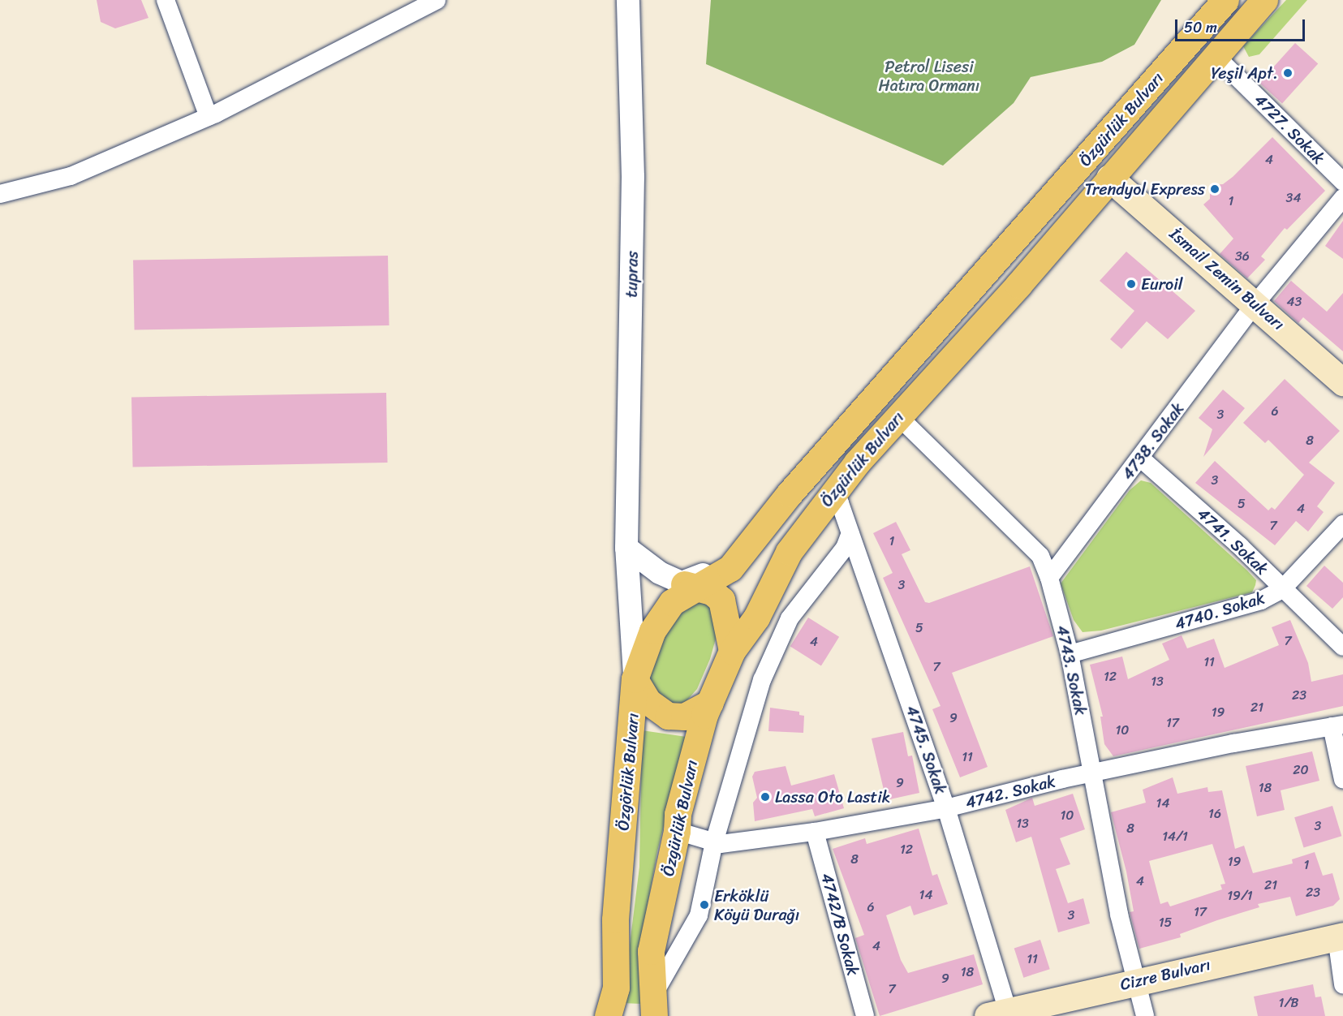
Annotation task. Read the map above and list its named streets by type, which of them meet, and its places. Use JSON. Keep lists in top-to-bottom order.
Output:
{
  "streets": {
    "main road": [
      "Özgürlük Bulvarı",
      "İsmail Zemin Bulvarı",
      "Özgörlük Bulvarı",
      "Cizre Bulvarı"
    ],
    "street": [
      "4727. Sokak",
      "tupras",
      "4738. Sokak",
      "4741. Sokak",
      "4740. Sokak",
      "4743. Sokak",
      "4745. Sokak",
      "4742. Sokak",
      "4742/B Sokak"
    ]
  },
  "crossings": [
    ["Özgürlük Bulvarı", "4727. Sokak"],
    ["Özgürlük Bulvarı", "tupras"],
    ["Özgürlük Bulvarı", "İsmail Zemin Bulvarı"],
    ["Özgürlük Bulvarı", "4743. Sokak"],
    ["Özgürlük Bulvarı", "4745. Sokak"],
    ["Özgürlük Bulvarı", "Özgörlük Bulvarı"],
    ["Özgürlük Bulvarı", "4742. Sokak"],
    ["tupras", "Özgörlük Bulvarı"],
    ["İsmail Zemin Bulvarı", "4738. Sokak"],
    ["4738. Sokak", "4741. Sokak"],
    ["4738. Sokak", "4743. Sokak"],
    ["4741. Sokak", "4740. Sokak"],
    ["4740. Sokak", "4743. Sokak"],
    ["4743. Sokak", "4742. Sokak"],
    ["4743. Sokak", "Cizre Bulvarı"],
    ["4745. Sokak", "4742. Sokak"],
    ["4745. Sokak", "Cizre Bulvarı"],
    ["4742. Sokak", "4742/B Sokak"]
  ],
  "parks": ["Petrol Lisesi Hatıra Ormanı"],
  "places": [
    "Yeşil Apt.",
    "Trendyol Express",
    "Euroil",
    "Lassa Oto Lastik",
    "Erköklü Köyü Durağı"
  ],
  "house_numbers": [
    "4",
    "34",
    "1",
    "36",
    "43",
    "6",
    "3",
    "8",
    "3",
    "5",
    "4",
    "7",
    "1",
    "3",
    "5",
    "7",
    "4",
    "11",
    "7",
    "12",
    "13",
    "23",
    "21",
    "19",
    "9",
    "17",
    "10",
    "11",
    "20",
    "9",
    "18",
    "14",
    "16",
    "10",
    "13",
    "3",
    "8",
    "14/1",
    "12",
    "8",
    "19",
    "1",
    "4",
    "21",
    "23",
    "14",
    "19/1",
    "6",
    "17",
    "3",
    "15",
    "4",
    "11",
    "18",
    "9",
    "7",
    "1/B"
  ],
  "scale_bar": "50 m"
}
